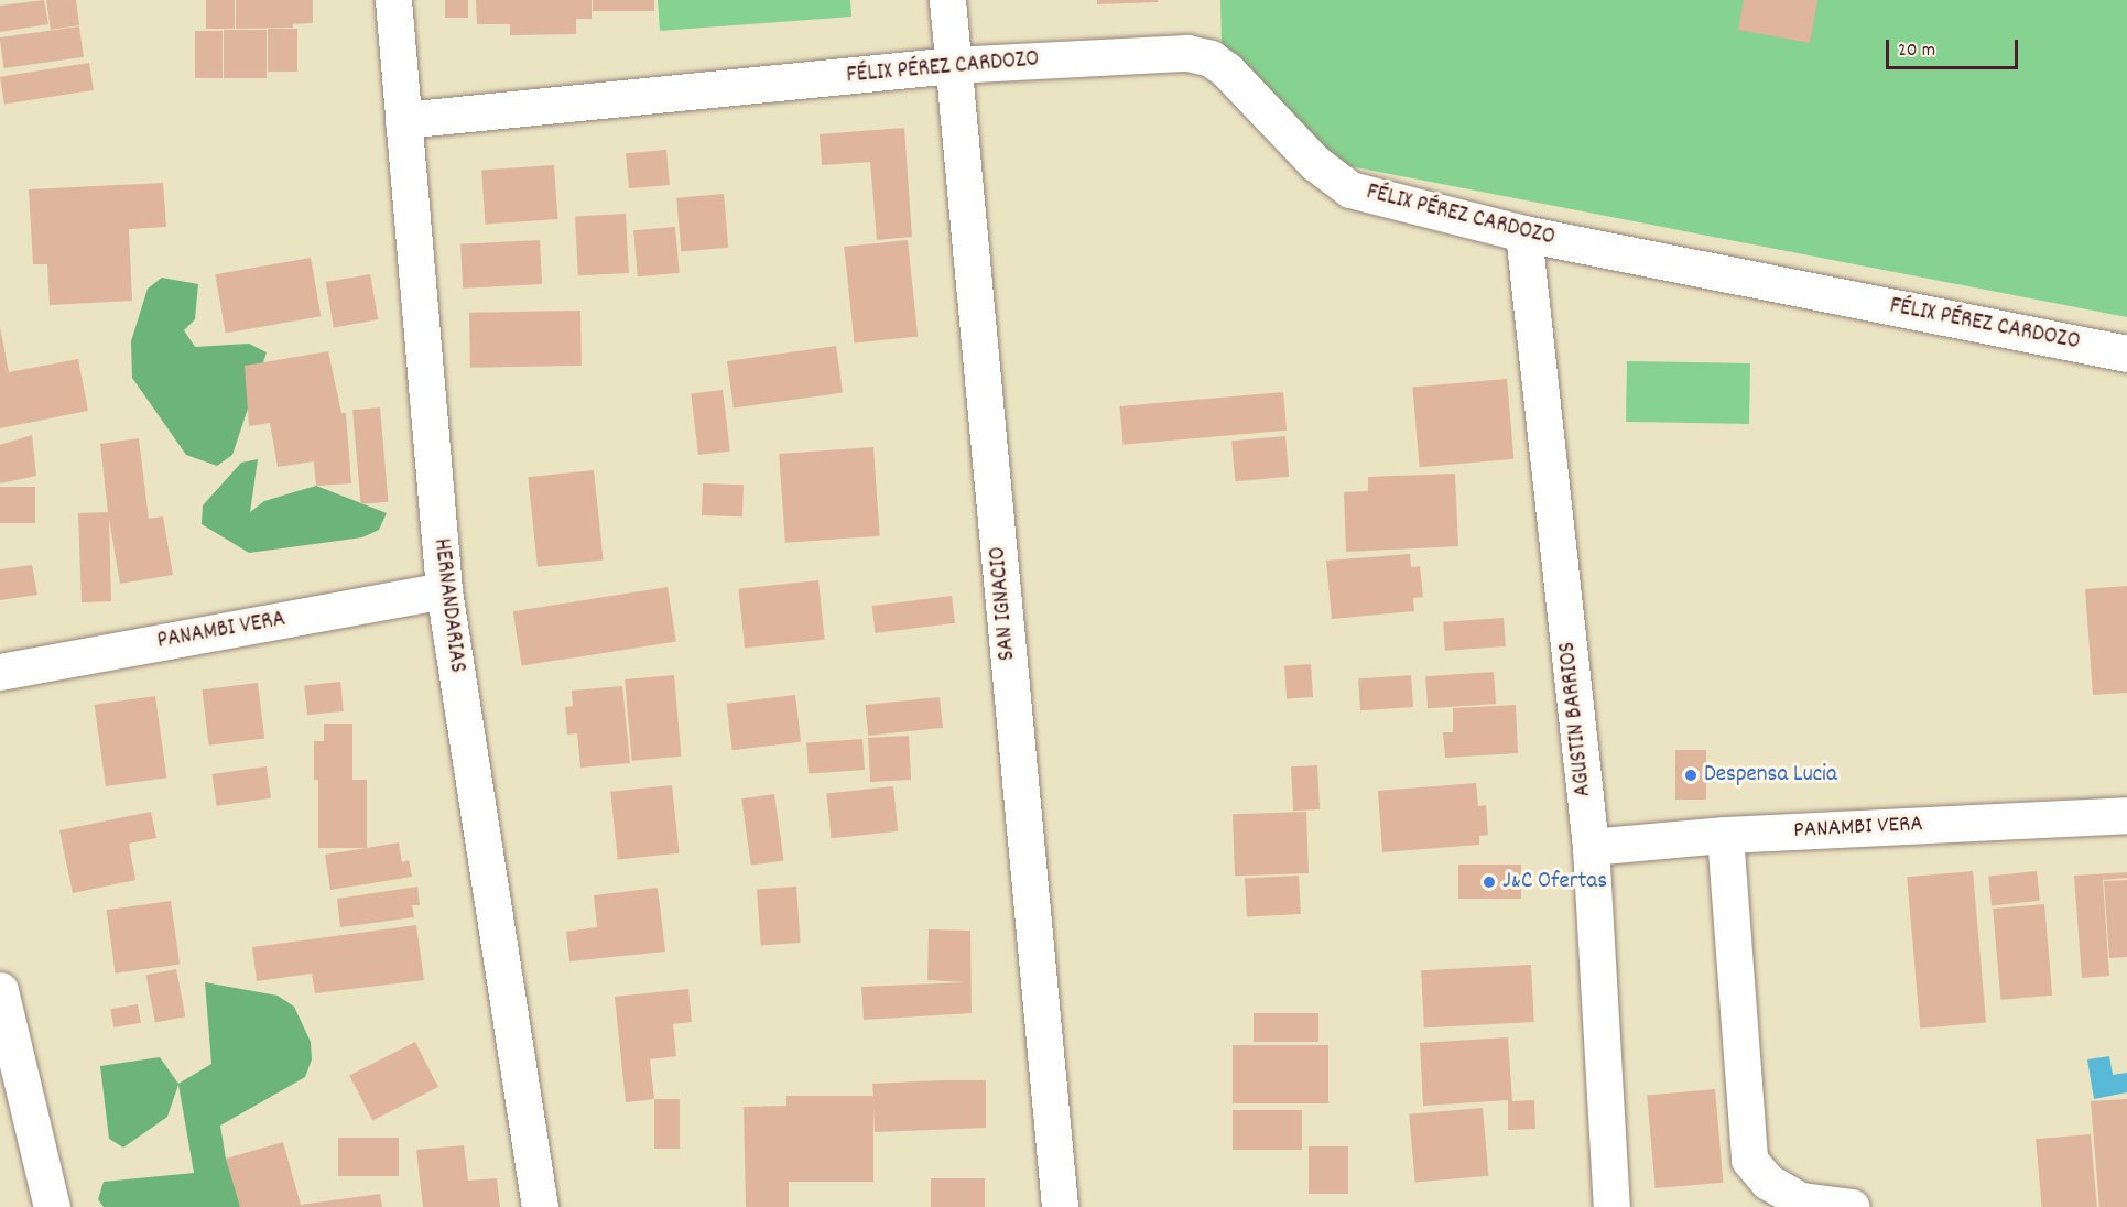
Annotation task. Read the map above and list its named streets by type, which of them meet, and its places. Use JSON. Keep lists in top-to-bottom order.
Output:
{
  "streets": {
    "street": [
      "FÉLIX PÉREZ CARDOZO",
      "SAN IGNACIO",
      "HERNANDARIAS",
      "PANAMBI VERA",
      "AGUSTIN BARRIOS"
    ]
  },
  "crossings": [
    ["FÉLIX PÉREZ CARDOZO", "SAN IGNACIO"],
    ["FÉLIX PÉREZ CARDOZO", "HERNANDARIAS"],
    ["FÉLIX PÉREZ CARDOZO", "AGUSTIN BARRIOS"],
    ["HERNANDARIAS", "PANAMBI VERA"],
    ["PANAMBI VERA", "AGUSTIN BARRIOS"]
  ],
  "places": ["Despensa Lucia", "J&C Ofertas"],
  "scale_bar": "20 m"
}
